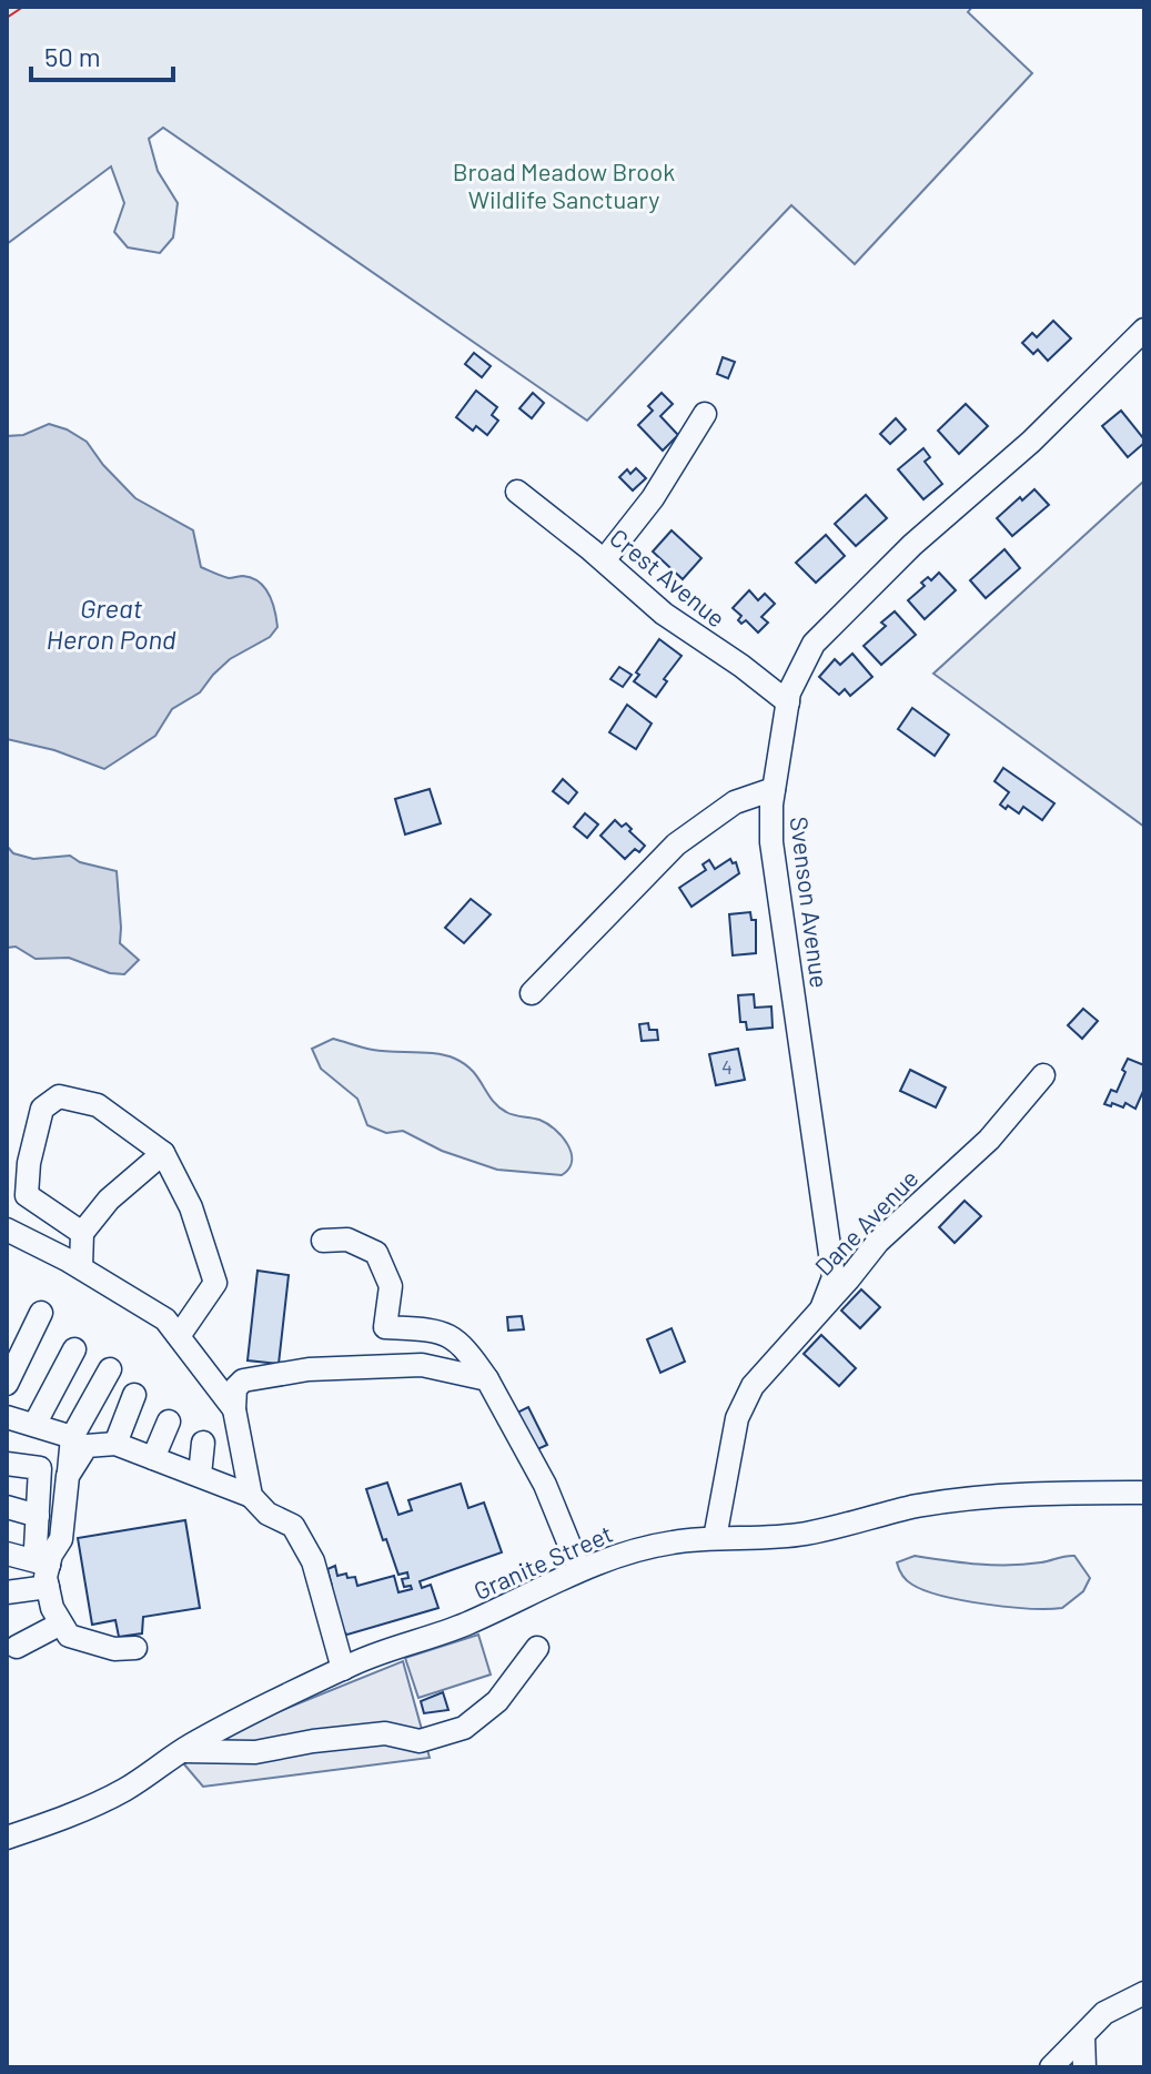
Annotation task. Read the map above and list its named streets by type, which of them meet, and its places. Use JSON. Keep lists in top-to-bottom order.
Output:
{
  "streets": {
    "street": [
      "Crest Avenue",
      "Svenson Avenue",
      "Dane Avenue",
      "Granite Street"
    ]
  },
  "crossings": [
    ["Crest Avenue", "Svenson Avenue"],
    ["Svenson Avenue", "Dane Avenue"],
    ["Dane Avenue", "Granite Street"]
  ],
  "water": ["Great Heron Pond"],
  "parks": ["Broad Meadow Brook Wildlife Sanctuary"],
  "house_numbers": ["4"],
  "scale_bar": "50 m"
}
